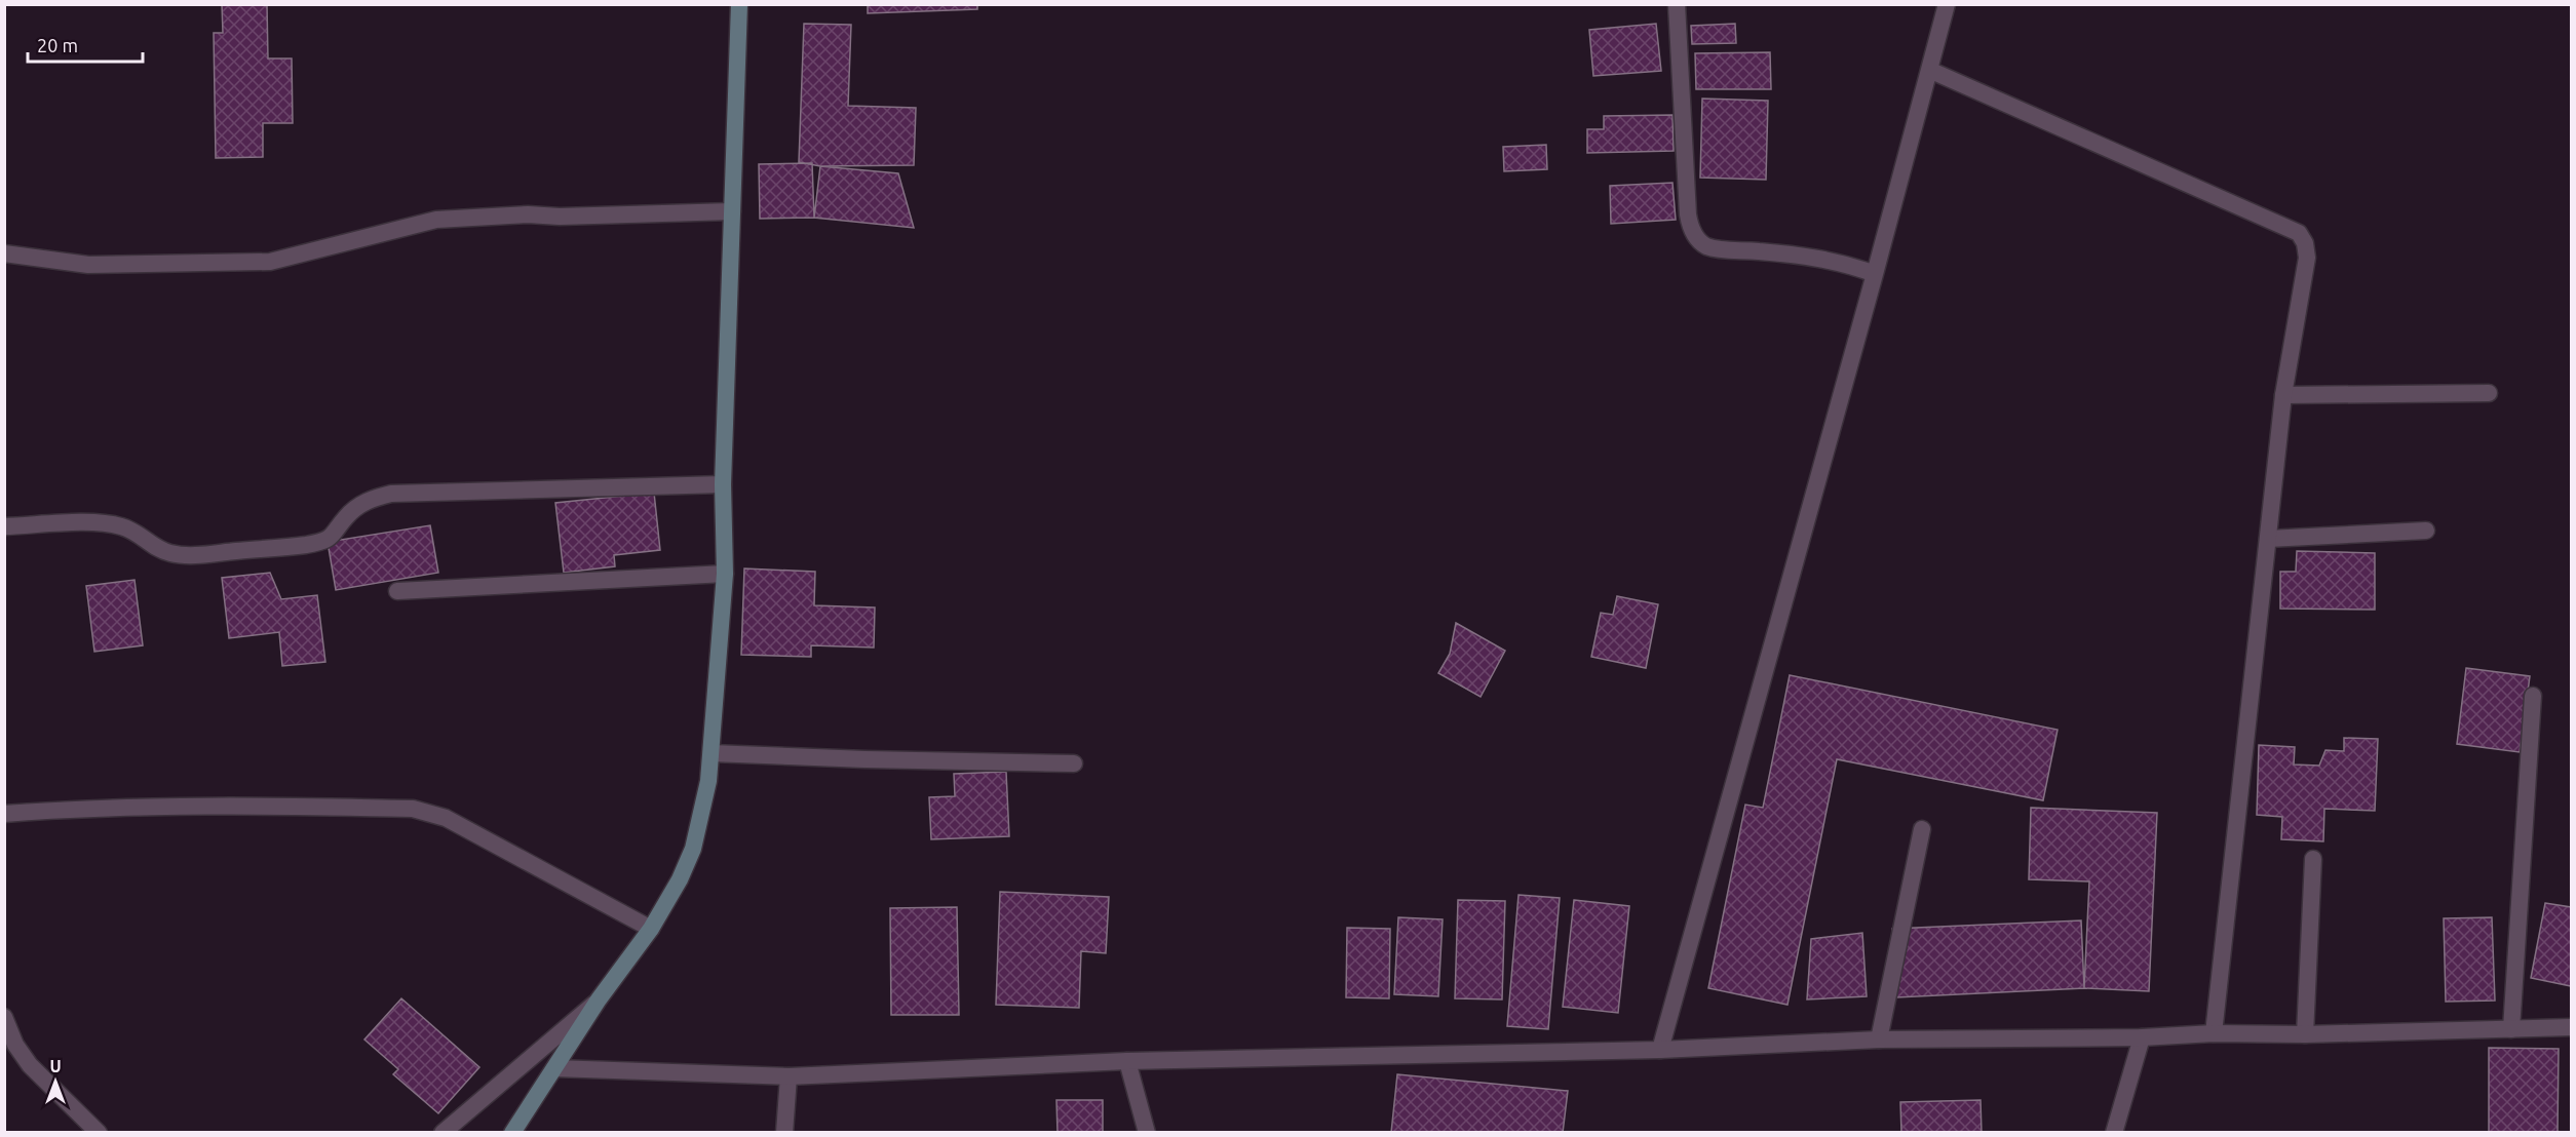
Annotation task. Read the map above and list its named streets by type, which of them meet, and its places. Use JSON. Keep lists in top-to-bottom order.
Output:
{
  "scale_bar": "20 m",
  "north": "top"
}
